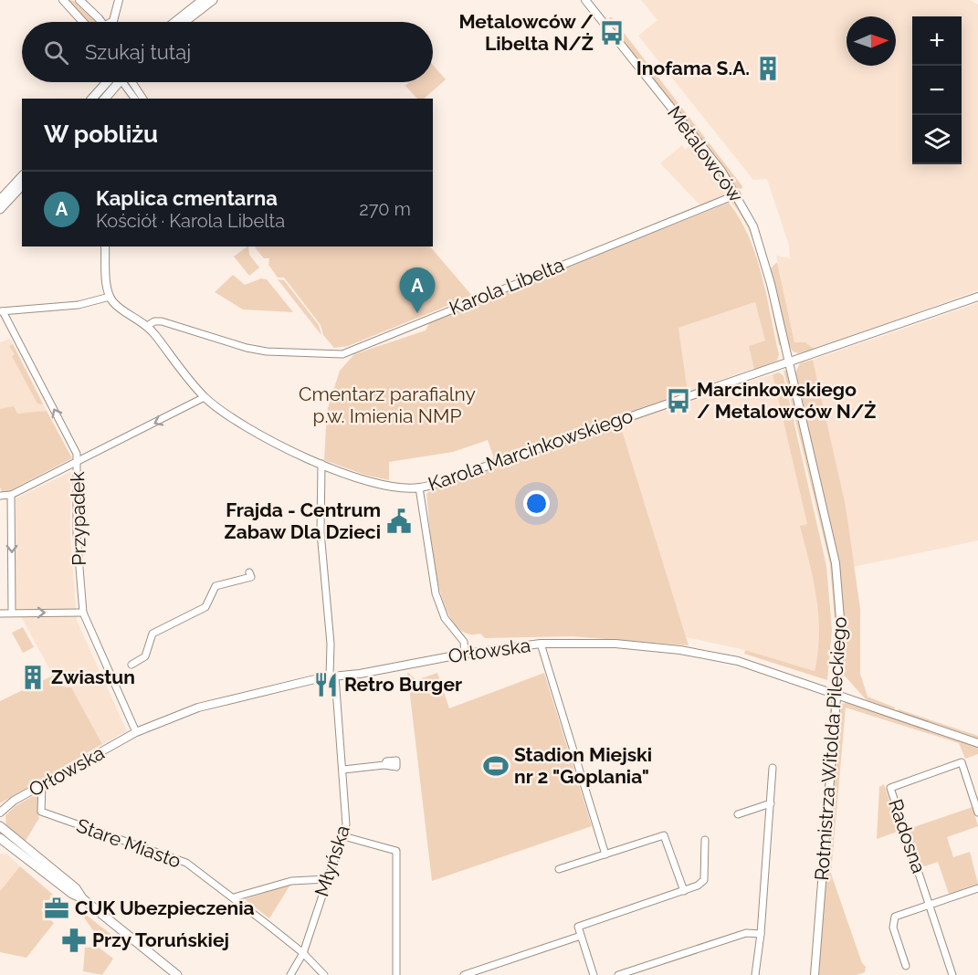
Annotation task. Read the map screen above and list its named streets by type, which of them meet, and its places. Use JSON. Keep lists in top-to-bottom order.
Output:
{
  "streets": {
    "street": [
      "Metalowców",
      "Karola Libelta",
      "Karola Marcinkowskiego",
      "Przypadek",
      "Orłowska",
      "Rotmistrza Witolda Pileckiego",
      "Radosna",
      "Stare Miasto",
      "Młyńska"
    ]
  },
  "crossings": [
    ["Metalowców", "Karola Libelta"],
    ["Metalowców", "Karola Marcinkowskiego"],
    ["Metalowców", "Rotmistrza Witolda Pileckiego"],
    ["Karola Libelta", "Karola Marcinkowskiego"],
    ["Karola Marcinkowskiego", "Rotmistrza Witolda Pileckiego"],
    ["Karola Marcinkowskiego", "Młyńska"],
    ["Przypadek", "Orłowska"],
    ["Orłowska", "Rotmistrza Witolda Pileckiego"],
    ["Orłowska", "Stare Miasto"],
    ["Orłowska", "Młyńska"],
    ["Stare Miasto", "Młyńska"]
  ],
  "one_way": ["Przypadek"],
  "parks": ["Cmentarz parafialny p.w. Imienia NMP"],
  "places": {
    "bus stop": ["Metalowców / Libelta N/Ż", "Marcinkowskiego / Metalowców N/Ż"],
    "building": ["Inofama S.A.", "Zwiastun"],
    "public building": ["Frajda - Centrum Zabaw Dla Dzieci"],
    "restaurant": ["Retro Burger"],
    "sports": ["Stadion Miejski nr 2 \"Goplania\""],
    "office": ["CUK Ubezpieczenia"],
    "pharmacy": ["Przy Toruńskiej"]
  },
  "north": "right",
  "page": {
    "map_buttons": ["+", "−"],
    "search": "Szukaj tutaj",
    "heading": "W pobliżu",
    "list": [
      {
        "mark": "A",
        "name": "Kaplica cmentarna",
        "note": "Kościół · Karola Libelta",
        "value": "270 m"
      }
    ],
    "pins": "A"
  }
}
